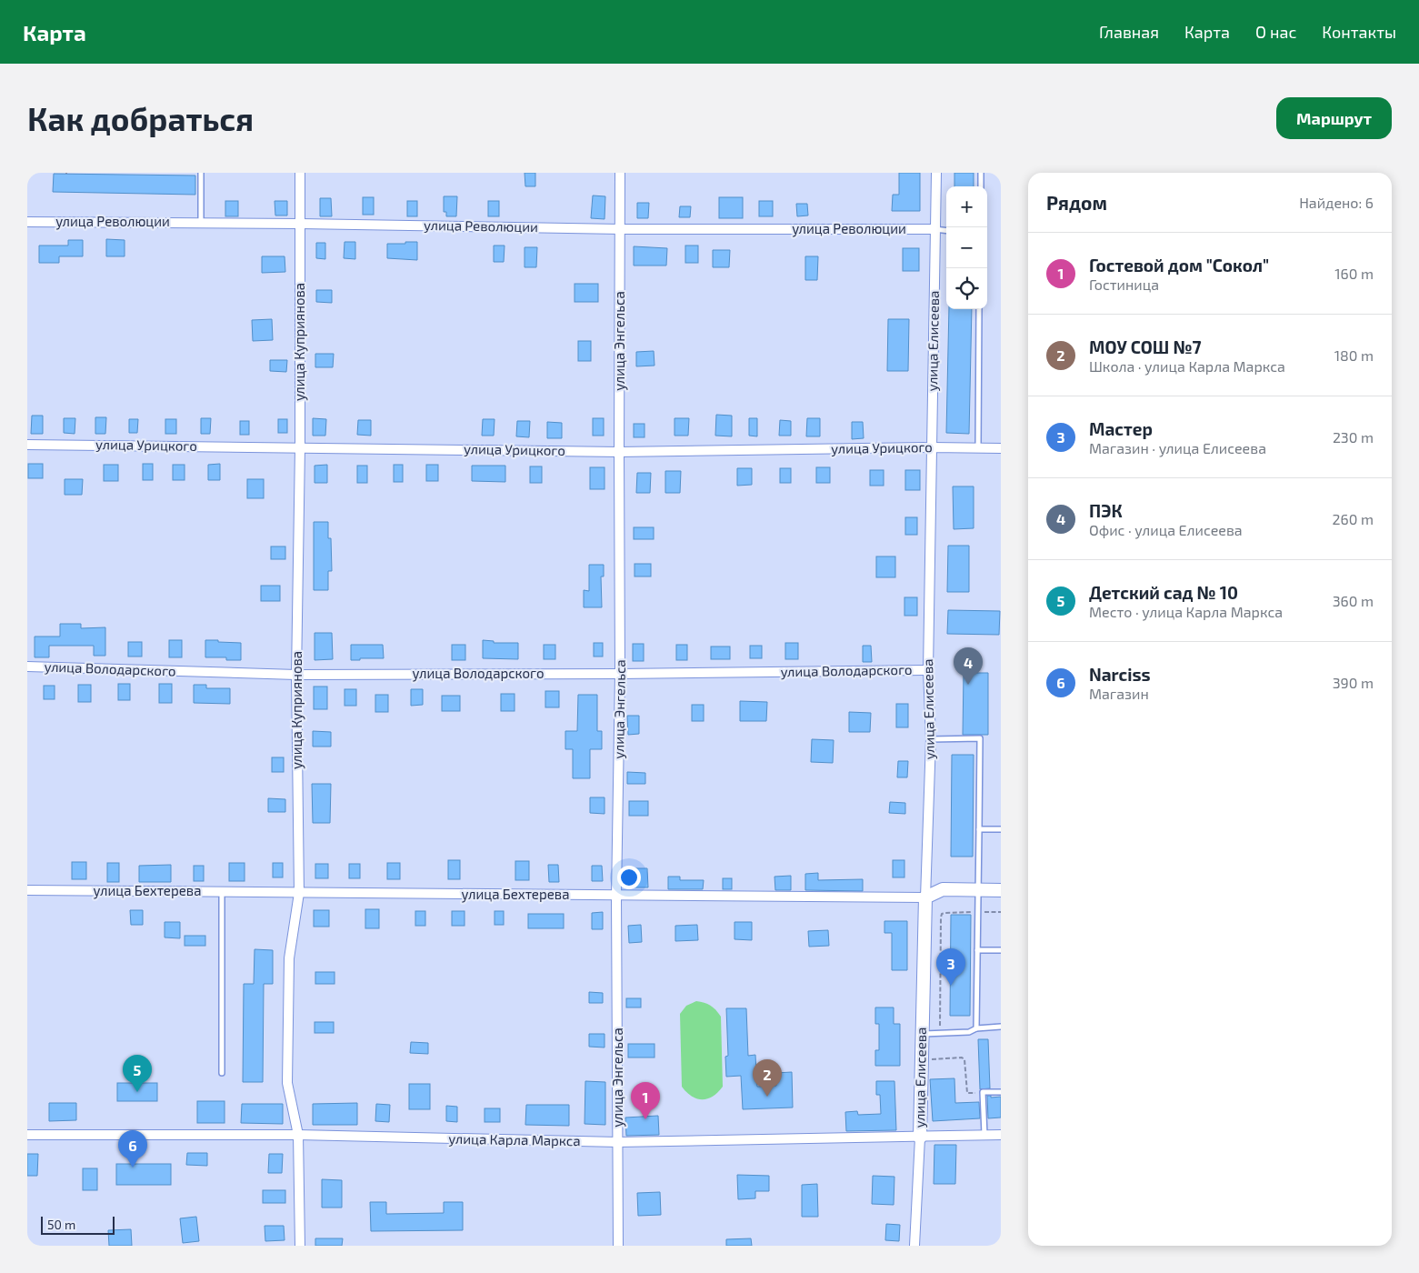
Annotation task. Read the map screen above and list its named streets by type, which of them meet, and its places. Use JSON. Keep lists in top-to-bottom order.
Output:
{
  "streets": {
    "street": [
      "улица Революции",
      "улица Энгельса",
      "улица Елисеева",
      "улица Куприянова",
      "улица Урицкого",
      "улица Володарского",
      "улица Бехтерева",
      "улица Карла Маркса"
    ]
  },
  "crossings": [
    ["улица Революции", "улица Энгельса"],
    ["улица Революции", "улица Елисеева"],
    ["улица Революции", "улица Куприянова"],
    ["улица Энгельса", "улица Урицкого"],
    ["улица Энгельса", "улица Володарского"],
    ["улица Энгельса", "улица Бехтерева"],
    ["улица Энгельса", "улица Карла Маркса"],
    ["улица Елисеева", "улица Урицкого"],
    ["улица Елисеева", "улица Володарского"],
    ["улица Елисеева", "улица Бехтерева"],
    ["улица Елисеева", "улица Карла Маркса"],
    ["улица Куприянова", "улица Урицкого"],
    ["улица Куприянова", "улица Володарского"],
    ["улица Куприянова", "улица Бехтерева"],
    ["улица Куприянова", "улица Карла Маркса"]
  ],
  "scale_bar": "50 m",
  "page": {
    "header": "Карта",
    "nav": [
      "Главная",
      "Карта",
      "О нас",
      "Контакты"
    ],
    "buttons": "Маршрут",
    "title": "Как добраться",
    "heading": ["Рядом", "Найдено: 6"],
    "map_buttons": ["+", "−"],
    "list": [
      {
        "mark": "1",
        "name": "Гостевой дом \"Сокол\"",
        "note": "Гостиница",
        "value": "160 m"
      },
      {
        "mark": "2",
        "name": "МОУ СОШ №7",
        "note": "Школа · улица Карла Маркса",
        "value": "180 m"
      },
      {
        "mark": "3",
        "name": "Мастер",
        "note": "Магазин · улица Елисеева",
        "value": "230 m"
      },
      {
        "mark": "4",
        "name": "ПЭК",
        "note": "Офис · улица Елисеева",
        "value": "260 m"
      },
      {
        "mark": "5",
        "name": "Детский сад № 10",
        "note": "Место · улица Карла Маркса",
        "value": "360 m"
      },
      {
        "mark": "6",
        "name": "Narciss",
        "note": "Магазин",
        "value": "390 m"
      }
    ],
    "pins": [
      "4",
      "3",
      "5",
      "2",
      "1",
      "6"
    ],
    "scale": "50 m"
  }
}
